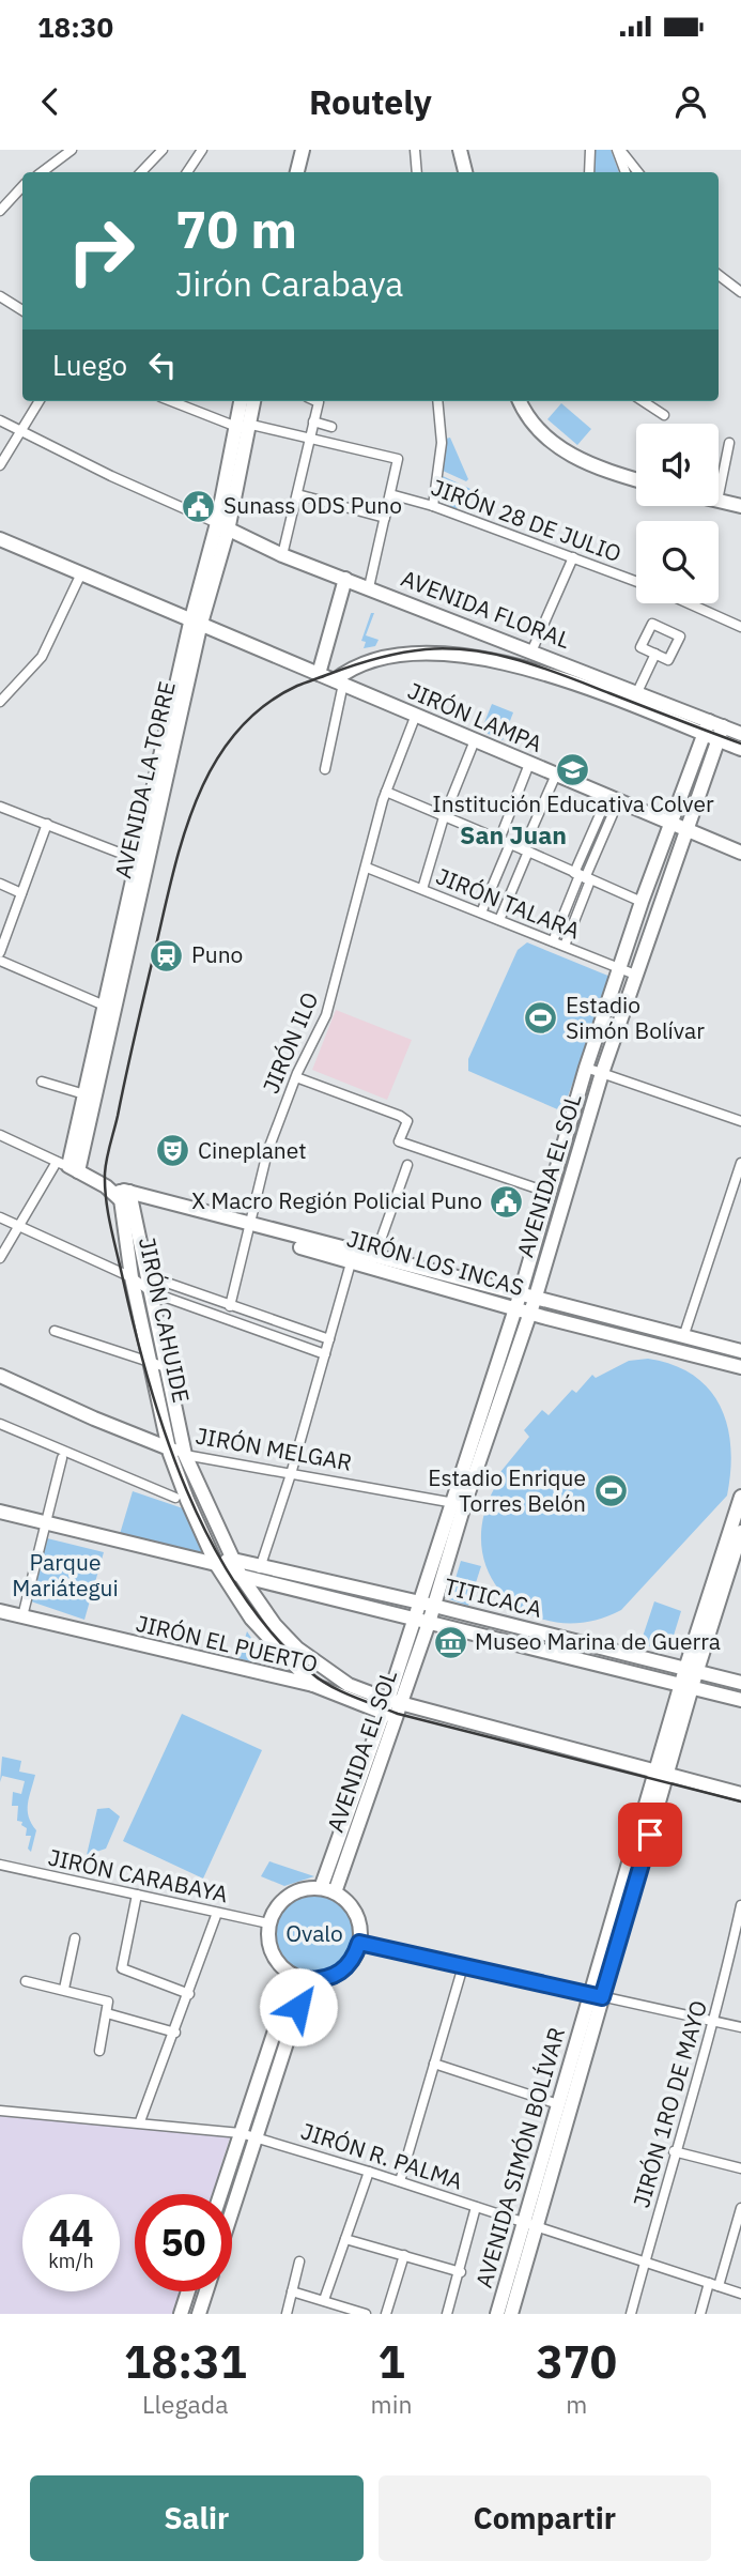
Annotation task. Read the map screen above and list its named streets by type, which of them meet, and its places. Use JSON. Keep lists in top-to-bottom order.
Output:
{
  "streets": {
    "street": [
      "JIRÓN 28 DE JULIO",
      "AVENIDA FLORAL",
      "JIRÓN LAMPA",
      "AVENIDA LA TORRE",
      "JIRÓN TALARA",
      "JIRÓN ILO",
      "AVENIDA EL SOL",
      "JIRÓN LOS INCAS",
      "JIRÓN CAHUIDE",
      "JIRÓN MELGAR",
      "TITICACA",
      "JIRÓN EL PUERTO",
      "JIRÓN CARABAYA",
      "JIRÓN 1RO DE MAYO",
      "JIRÓN R. PALMA",
      "AVENIDA SIMÓN BOLÍVAR"
    ]
  },
  "crossings": [
    ["AVENIDA FLORAL", "JIRÓN LAMPA"],
    ["AVENIDA FLORAL", "AVENIDA LA TORRE"],
    ["AVENIDA FLORAL", "AVENIDA EL SOL"],
    ["JIRÓN LAMPA", "AVENIDA LA TORRE"],
    ["JIRÓN LAMPA", "JIRÓN ILO"],
    ["JIRÓN LAMPA", "AVENIDA EL SOL"],
    ["JIRÓN TALARA", "JIRÓN ILO"],
    ["JIRÓN TALARA", "AVENIDA EL SOL"],
    ["JIRÓN ILO", "JIRÓN LOS INCAS"],
    ["AVENIDA EL SOL", "JIRÓN LOS INCAS"],
    ["AVENIDA EL SOL", "JIRÓN MELGAR"],
    ["AVENIDA EL SOL", "TITICACA"],
    ["AVENIDA EL SOL", "JIRÓN EL PUERTO"],
    ["AVENIDA EL SOL", "JIRÓN CARABAYA"],
    ["JIRÓN LOS INCAS", "JIRÓN CAHUIDE"],
    ["JIRÓN CAHUIDE", "JIRÓN MELGAR"],
    ["JIRÓN CAHUIDE", "TITICACA"],
    ["JIRÓN CAHUIDE", "JIRÓN EL PUERTO"],
    ["TITICACA", "AVENIDA SIMÓN BOLÍVAR"],
    ["JIRÓN 1RO DE MAYO", "JIRÓN R. PALMA"],
    ["JIRÓN R. PALMA", "AVENIDA SIMÓN BOLÍVAR"]
  ],
  "districts": ["San Juan"],
  "parks": ["Parque Mariátegui", "Ovalo"],
  "places": {
    "public building": ["Sunass ODS Puno", "X Macro Región Policial Puno"],
    "school or university": ["Institución Educativa Colver"],
    "station": ["Puno"],
    "sports": ["Estadio Simón Bolívar", "Estadio Enrique Torres Belón"],
    "theatre": ["Cineplanet"],
    "museum": ["Museo Marina de Guerra"]
  },
  "page": {
    "status": "18:30",
    "header": "Routely",
    "turn": ["70 m", "Jirón Carabaya"],
    "then": "Luego",
    "speed": "44 km/h",
    "limit": "50",
    "eta": [
      "18:31",
      "Llegada",
      "1",
      "min",
      "370",
      "m"
    ],
    "buttons": ["Salir", "Compartir"]
  }
}
